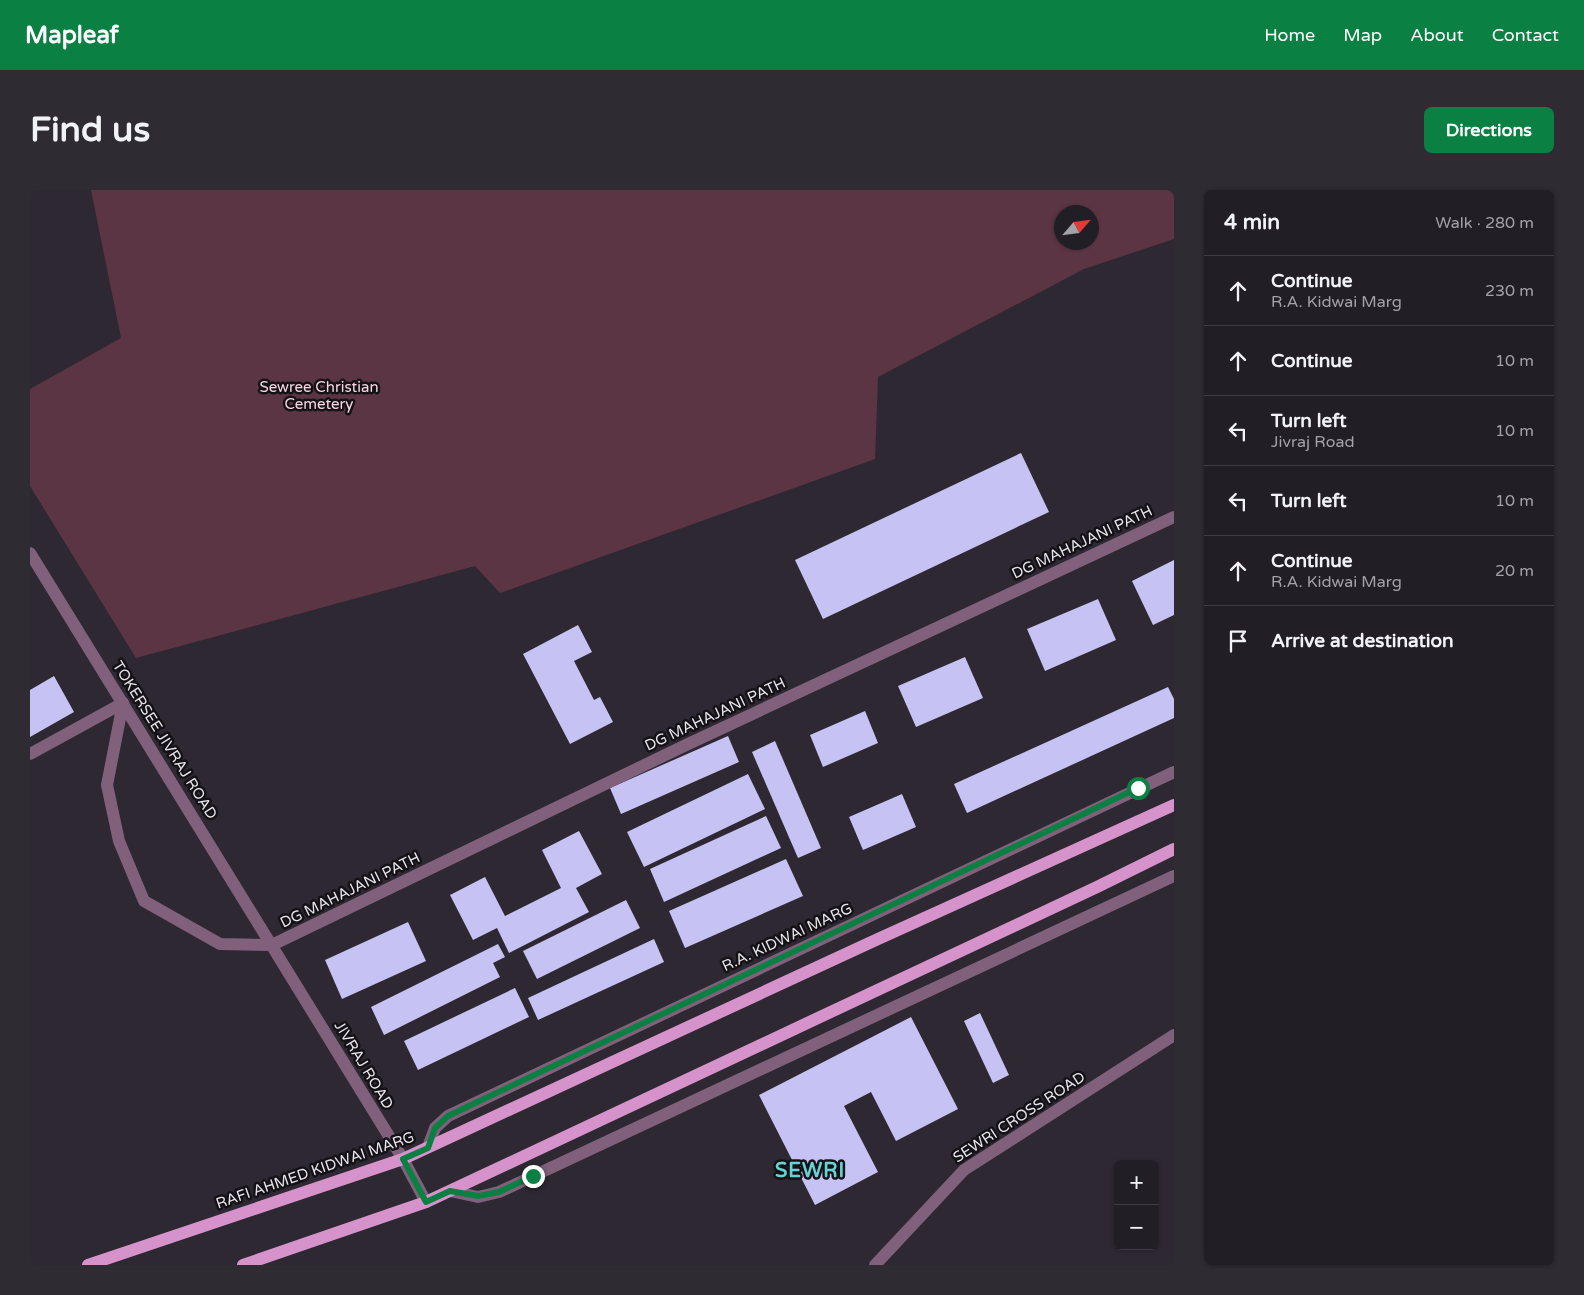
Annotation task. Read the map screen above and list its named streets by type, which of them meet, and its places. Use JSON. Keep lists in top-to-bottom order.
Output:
{
  "streets": {
    "main road": ["RAFI AHMED KIDWAI MARG"],
    "street": [
      "DG MAHAJANI PATH",
      "TOKERSEE JIVRAJ ROAD",
      "R.A. KIDWAI MARG",
      "JIVRAJ ROAD",
      "SEWRI CROSS ROAD"
    ]
  },
  "crossings": [
    ["DG MAHAJANI PATH", "TOKERSEE JIVRAJ ROAD"],
    ["DG MAHAJANI PATH", "JIVRAJ ROAD"],
    ["TOKERSEE JIVRAJ ROAD", "JIVRAJ ROAD"],
    ["R.A. KIDWAI MARG", "RAFI AHMED KIDWAI MARG"],
    ["JIVRAJ ROAD", "RAFI AHMED KIDWAI MARG"]
  ],
  "districts": ["SEWRI"],
  "parks": ["Sewree Christian Cemetery"],
  "north": "top right",
  "page": {
    "header": "Mapleaf",
    "nav": [
      "Home",
      "Map",
      "About",
      "Contact"
    ],
    "buttons": "Directions",
    "title": "Find us",
    "heading": ["4 min", "Walk · 280 m"],
    "list": [
      ["Continue", "R.A. Kidwai Marg", "230 m"],
      ["Continue", "10 m"],
      ["Turn left", "Jivraj Road", "10 m"],
      ["Turn left", "10 m"],
      ["Continue", "R.A. Kidwai Marg", "20 m"],
      "Arrive at destination"
    ],
    "map_buttons": ["+", "−"]
  }
}
